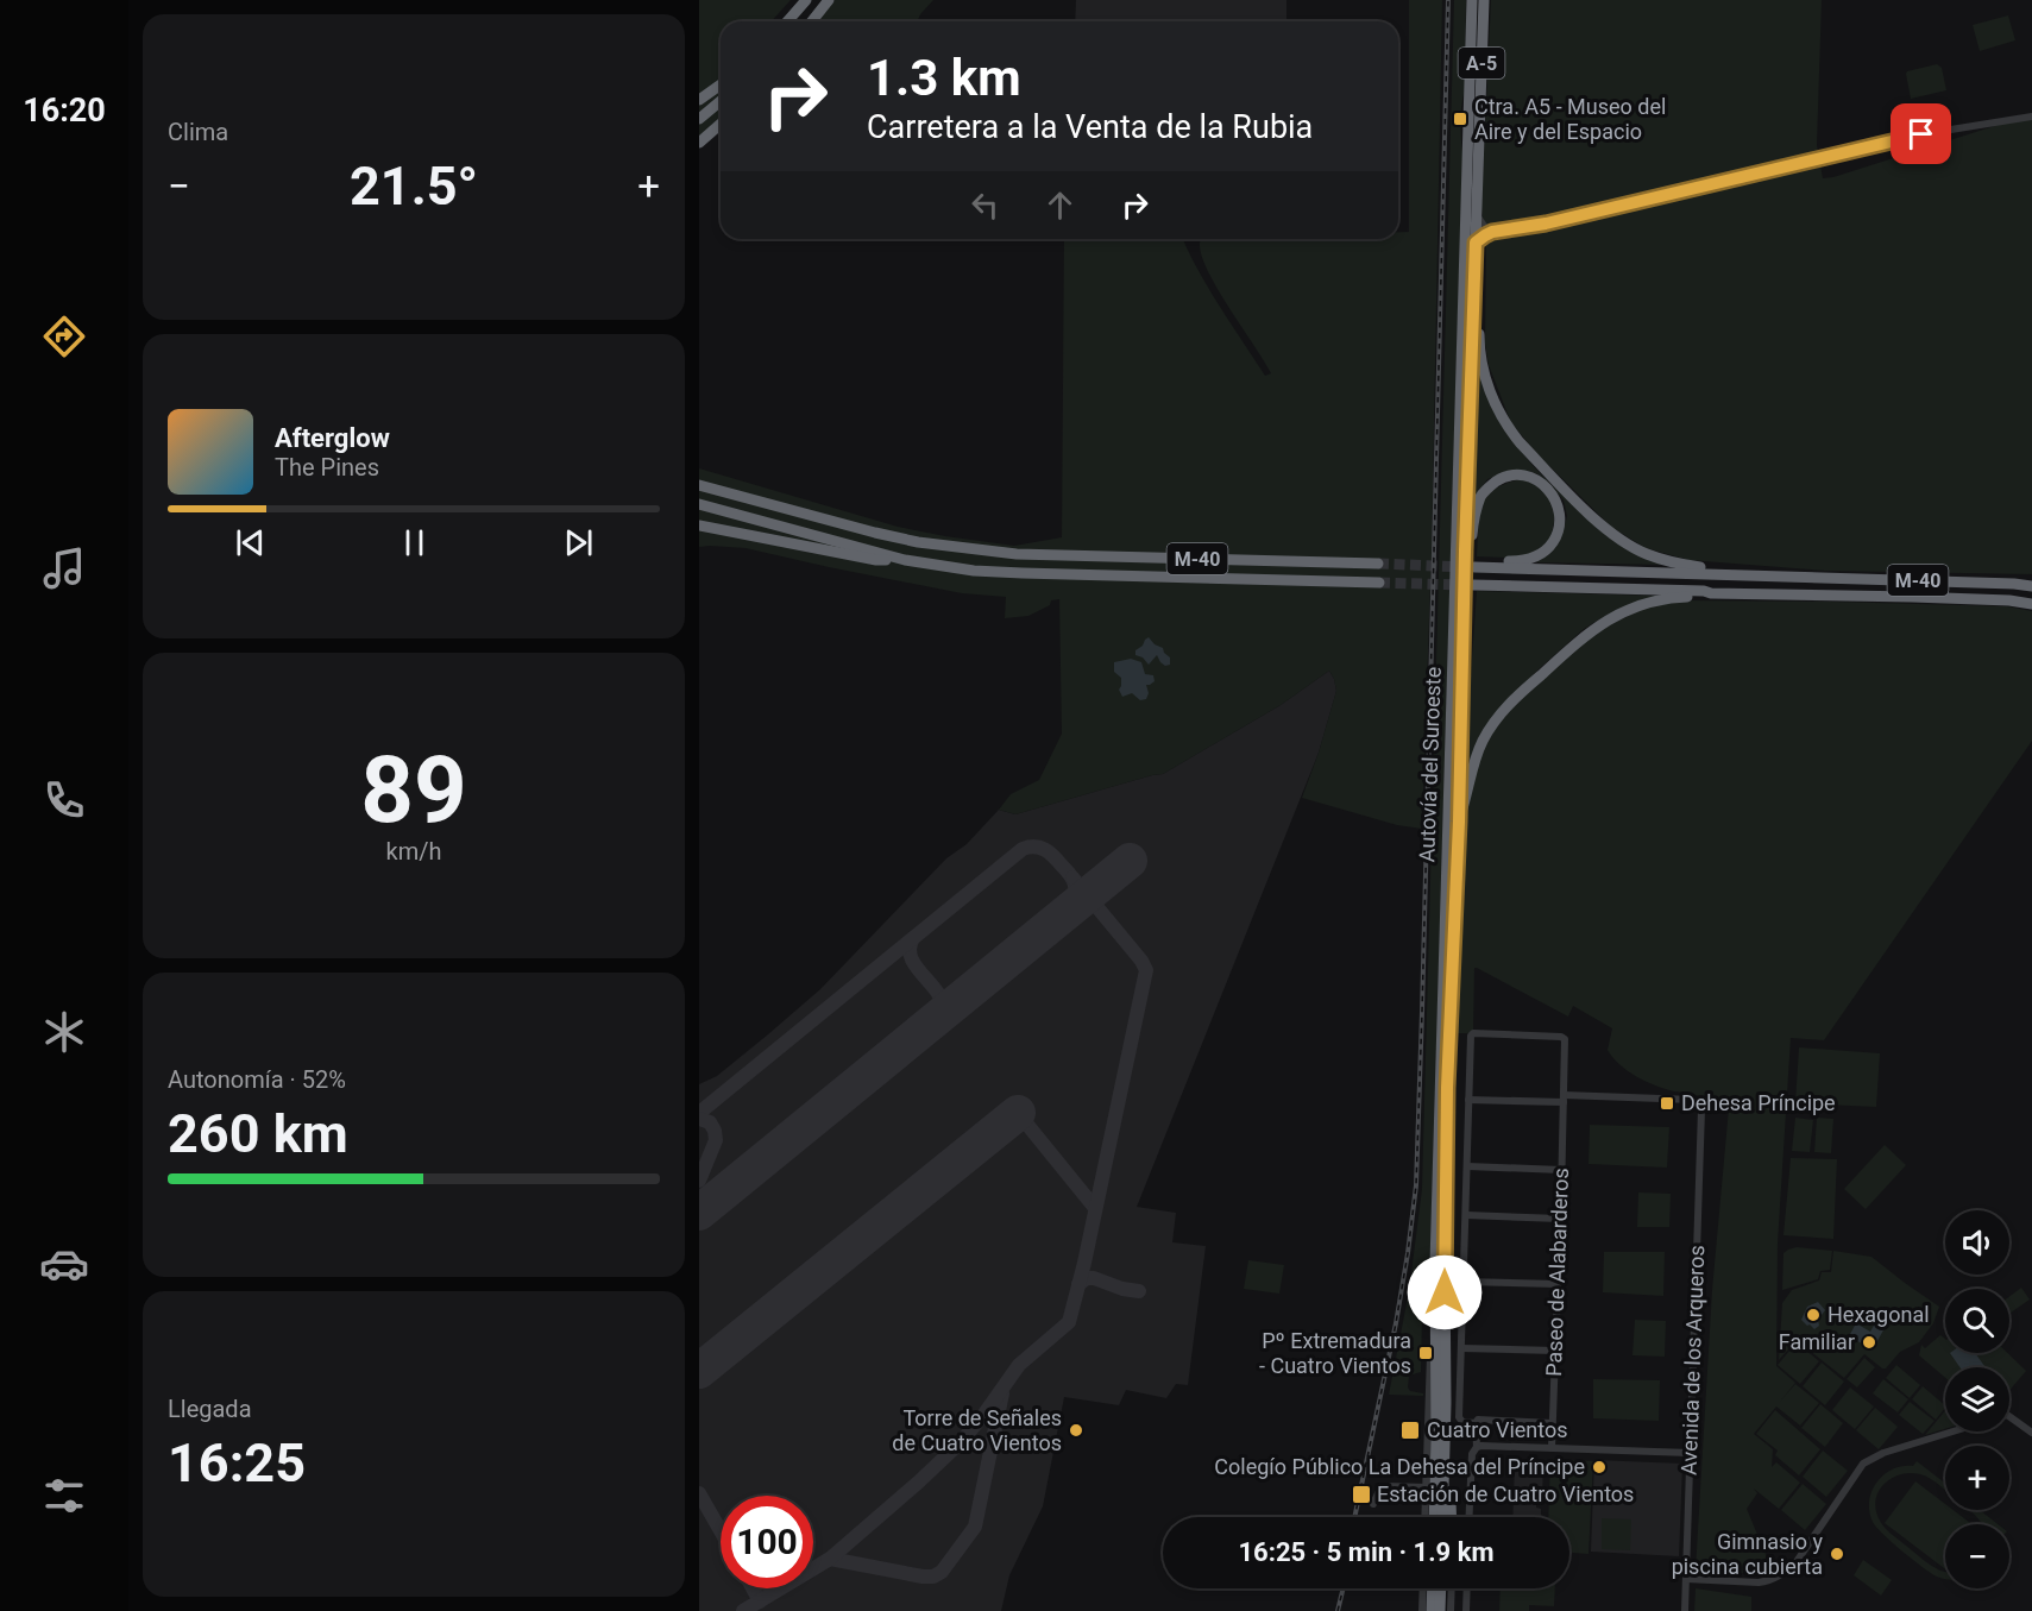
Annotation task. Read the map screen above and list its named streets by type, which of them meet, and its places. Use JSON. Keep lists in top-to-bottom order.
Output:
{
  "streets": {
    "highway": ["A-5", "M-40", "Autovía del Suroeste"],
    "street": ["Paseo de Alabarderos", "Avenida de los Arqueros"]
  },
  "crossings": [
    ["M-40", "Autovía del Suroeste"],
    ["Paseo de Alabarderos", "Avenida de los Arqueros"]
  ],
  "places": {
    "transit": [
      "Ctra. A5 - Museo del Aire y del Espacio",
      "Dehesa Príncipe",
      "Pº Extremadura - Cuatro Vientos",
      "Cuatro Vientos",
      "Estación de Cuatro Vientos"
    ],
    "other": [
      "Hexagonal",
      "Familiar",
      "Torre de Señales de Cuatro Vientos",
      "Colegío Público La Dehesa del Príncipe",
      "Gimnasio y piscina cubierta"
    ]
  },
  "page": {
    "tabs": "16:20",
    "tile": [
      "Clima",
      ["89", "km/h"],
      ["Autonomía · 52%", "260 km"],
      ["Llegada", "16:25"]
    ],
    "turn": ["1.3 km", "Carretera a la Venta de la Rubia"],
    "heat": ["−", "21.5°", "+"],
    "song": ["Afterglow", "The Pines"],
    "map_buttons": ["+", "−"],
    "limit": "100",
    "trip": "16:25 · 5 min · 1.9 km"
  }
}
